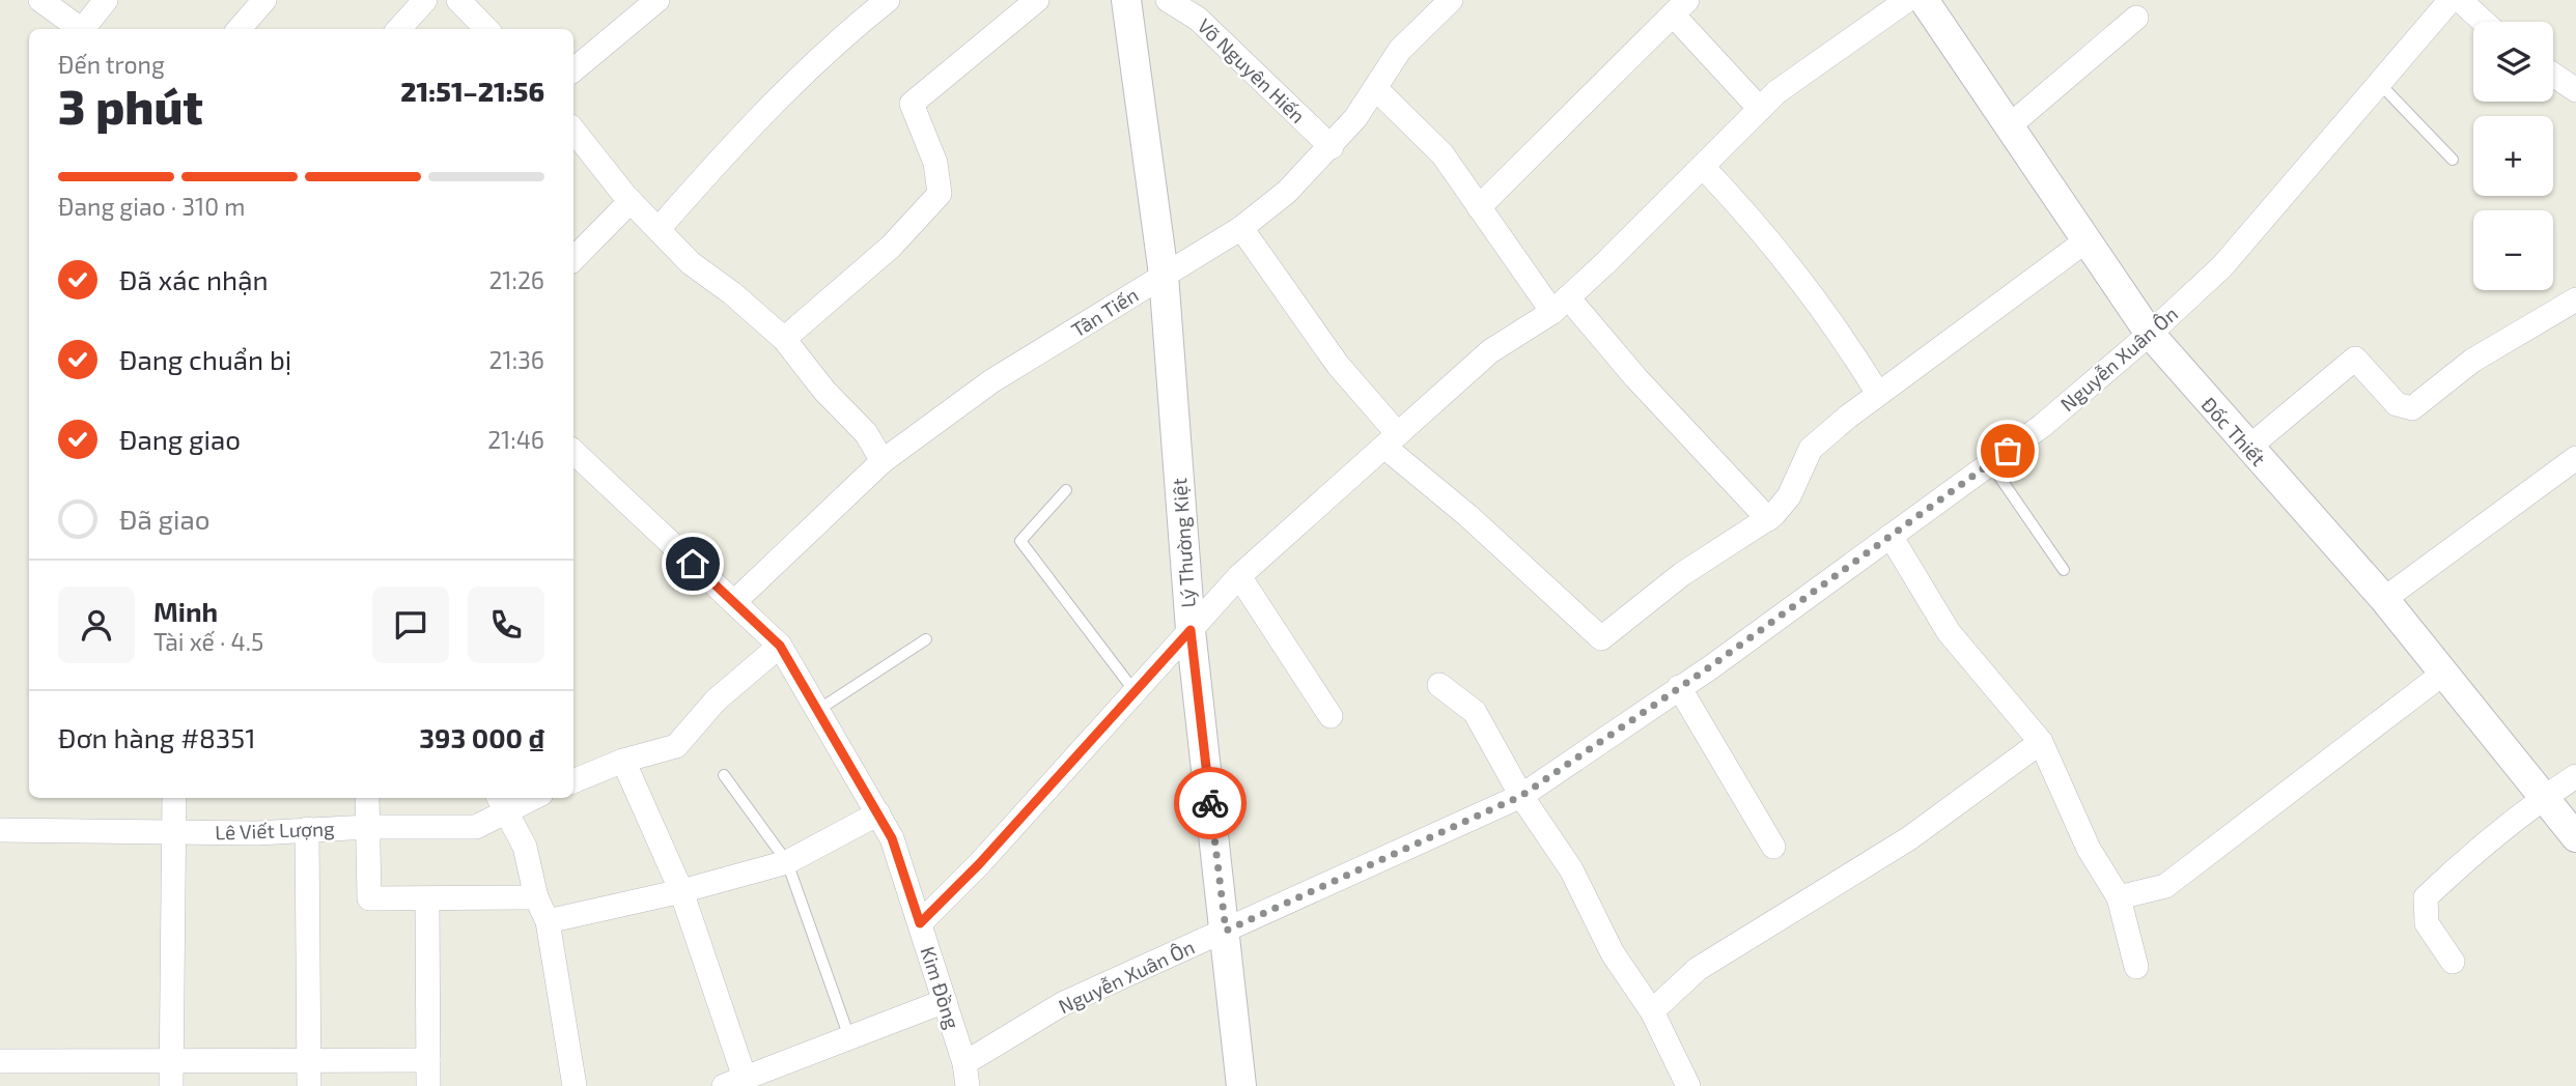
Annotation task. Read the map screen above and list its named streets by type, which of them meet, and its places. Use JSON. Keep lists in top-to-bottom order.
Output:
{
  "streets": {
    "street": [
      "Võ Nguyên Hiến",
      "Tân Tiến",
      "Nguyễn Xuân Ôn",
      "Đốc Thiết",
      "Lý Thường Kiệt",
      "Lê Viết Lượng",
      "Kim Đồng"
    ]
  },
  "crossings": [
    ["Võ Nguyên Hiến", "Tân Tiến"],
    ["Tân Tiến", "Lý Thường Kiệt"],
    ["Tân Tiến", "Kim Đồng"],
    ["Nguyễn Xuân Ôn", "Đốc Thiết"],
    ["Nguyễn Xuân Ôn", "Lý Thường Kiệt"],
    ["Nguyễn Xuân Ôn", "Kim Đồng"]
  ],
  "page": {
    "map_buttons": ["+", "−"],
    "heading": ["3 phút", "Đến trong", "21:51–21:56"],
    "panel": [
      "Minh",
      "Tài xế · 4.5",
      "Đơn hàng #8351",
      "393 000 ₫"
    ],
    "bar": "Đang giao · 310 m",
    "list": [
      ["Đã xác nhận", "21:26"],
      ["Đang chuẩn bị", "21:36"],
      ["Đang giao", "21:46"],
      "Đã giao"
    ]
  }
}
